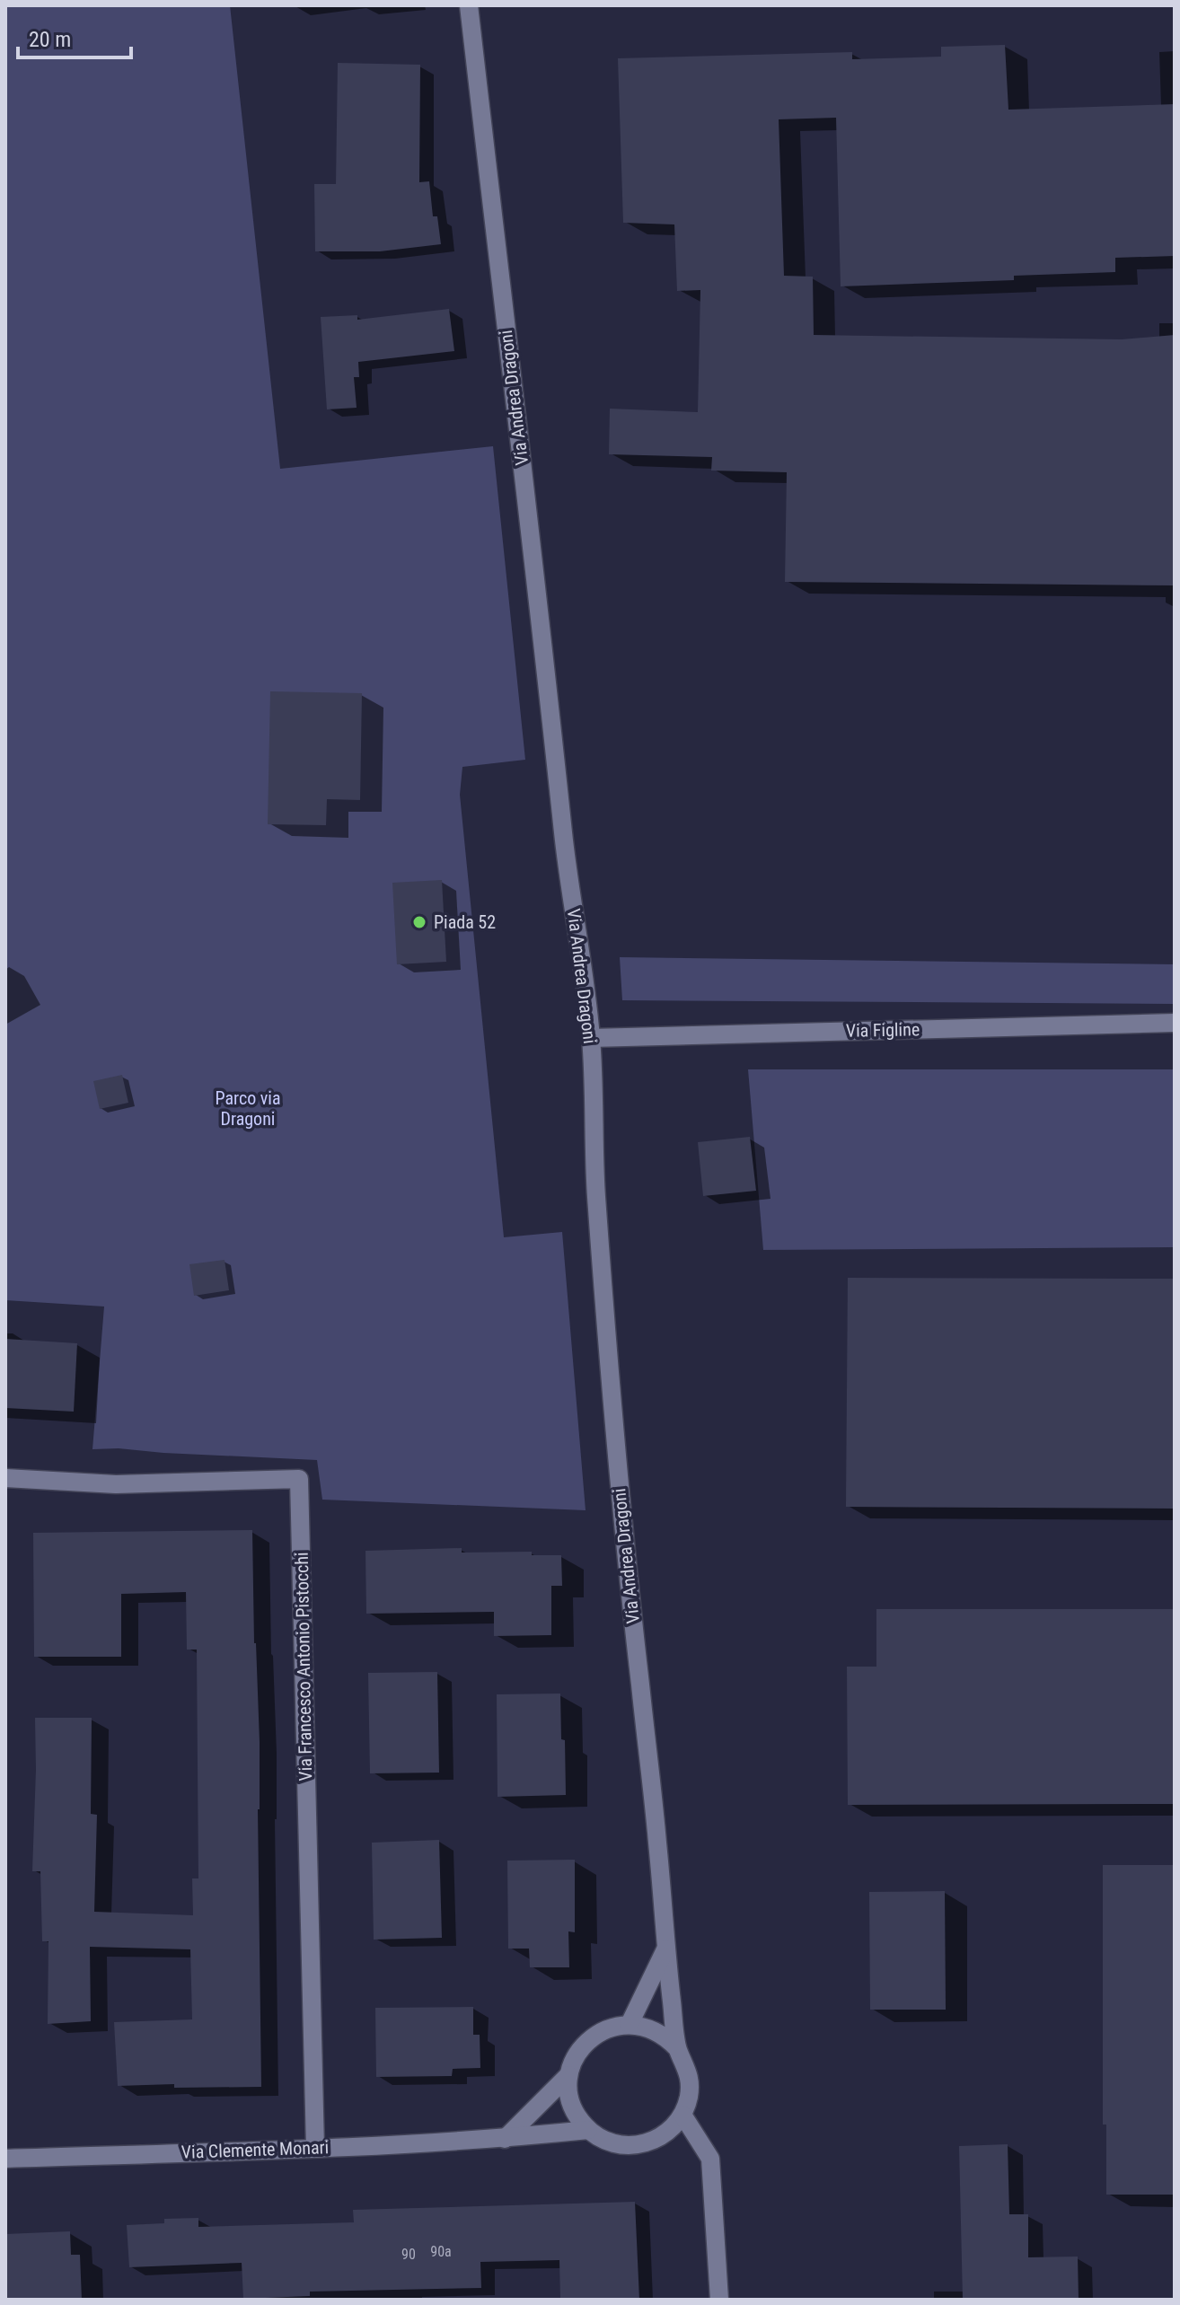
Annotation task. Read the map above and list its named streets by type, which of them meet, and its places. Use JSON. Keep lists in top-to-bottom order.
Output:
{
  "streets": {
    "street": [
      "Via Andrea Dragoni",
      "Via Figline",
      "Via Francesco Antonio Pistocchi",
      "Via Clemente Monari"
    ]
  },
  "crossings": [
    ["Via Andrea Dragoni", "Via Figline"],
    ["Via Andrea Dragoni", "Via Clemente Monari"],
    ["Via Francesco Antonio Pistocchi", "Via Clemente Monari"]
  ],
  "parks": ["Parco via Dragoni"],
  "places": ["Piada 52"],
  "house_numbers": ["90a", "90"],
  "scale_bar": "20 m"
}
